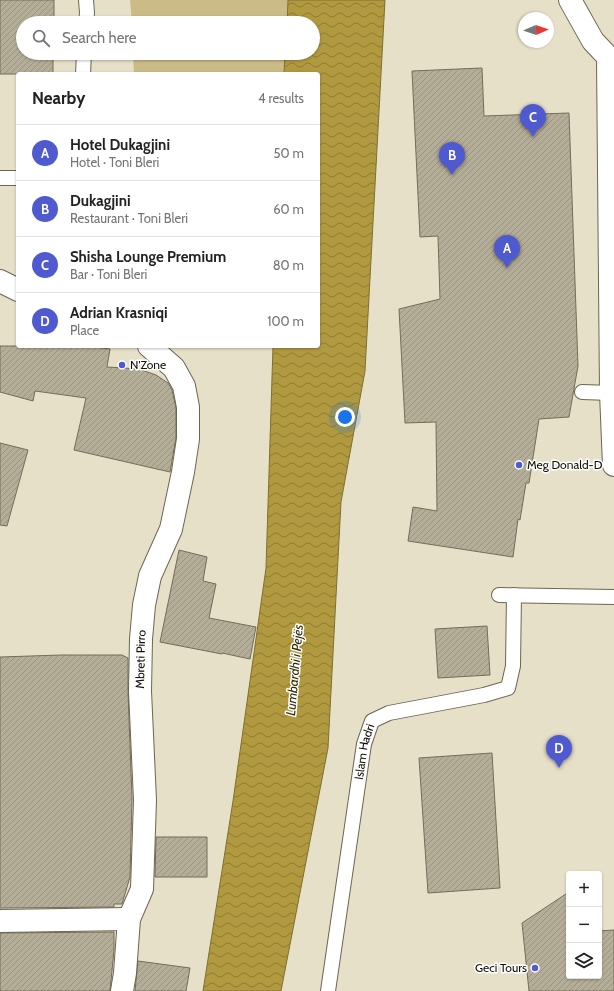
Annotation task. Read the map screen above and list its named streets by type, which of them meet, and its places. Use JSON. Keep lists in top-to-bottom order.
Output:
{
  "streets": {
    "street": ["Mbreti Pirro"],
    "lane": ["Islam Hadri"]
  },
  "water": ["Lumbardhi i Pejës"],
  "places": ["N'Zone", "Meg Donald-D", "Geci Tours"],
  "north": "right",
  "page": {
    "search": "Search here",
    "heading": ["Nearby", "4 results"],
    "pins": [
      "C",
      "B",
      "A",
      "D"
    ],
    "list": [
      {
        "mark": "A",
        "name": "Hotel Dukagjini",
        "note": "Hotel · Toni Bleri",
        "value": "50 m"
      },
      {
        "mark": "B",
        "name": "Dukagjini",
        "note": "Restaurant · Toni Bleri",
        "value": "60 m"
      },
      {
        "mark": "C",
        "name": "Shisha Lounge Premium",
        "note": "Bar · Toni Bleri",
        "value": "80 m"
      },
      {
        "mark": "D",
        "name": "Adrian Krasniqi",
        "note": "Place",
        "value": "100 m"
      }
    ],
    "map_buttons": ["+", "−"]
  }
}
